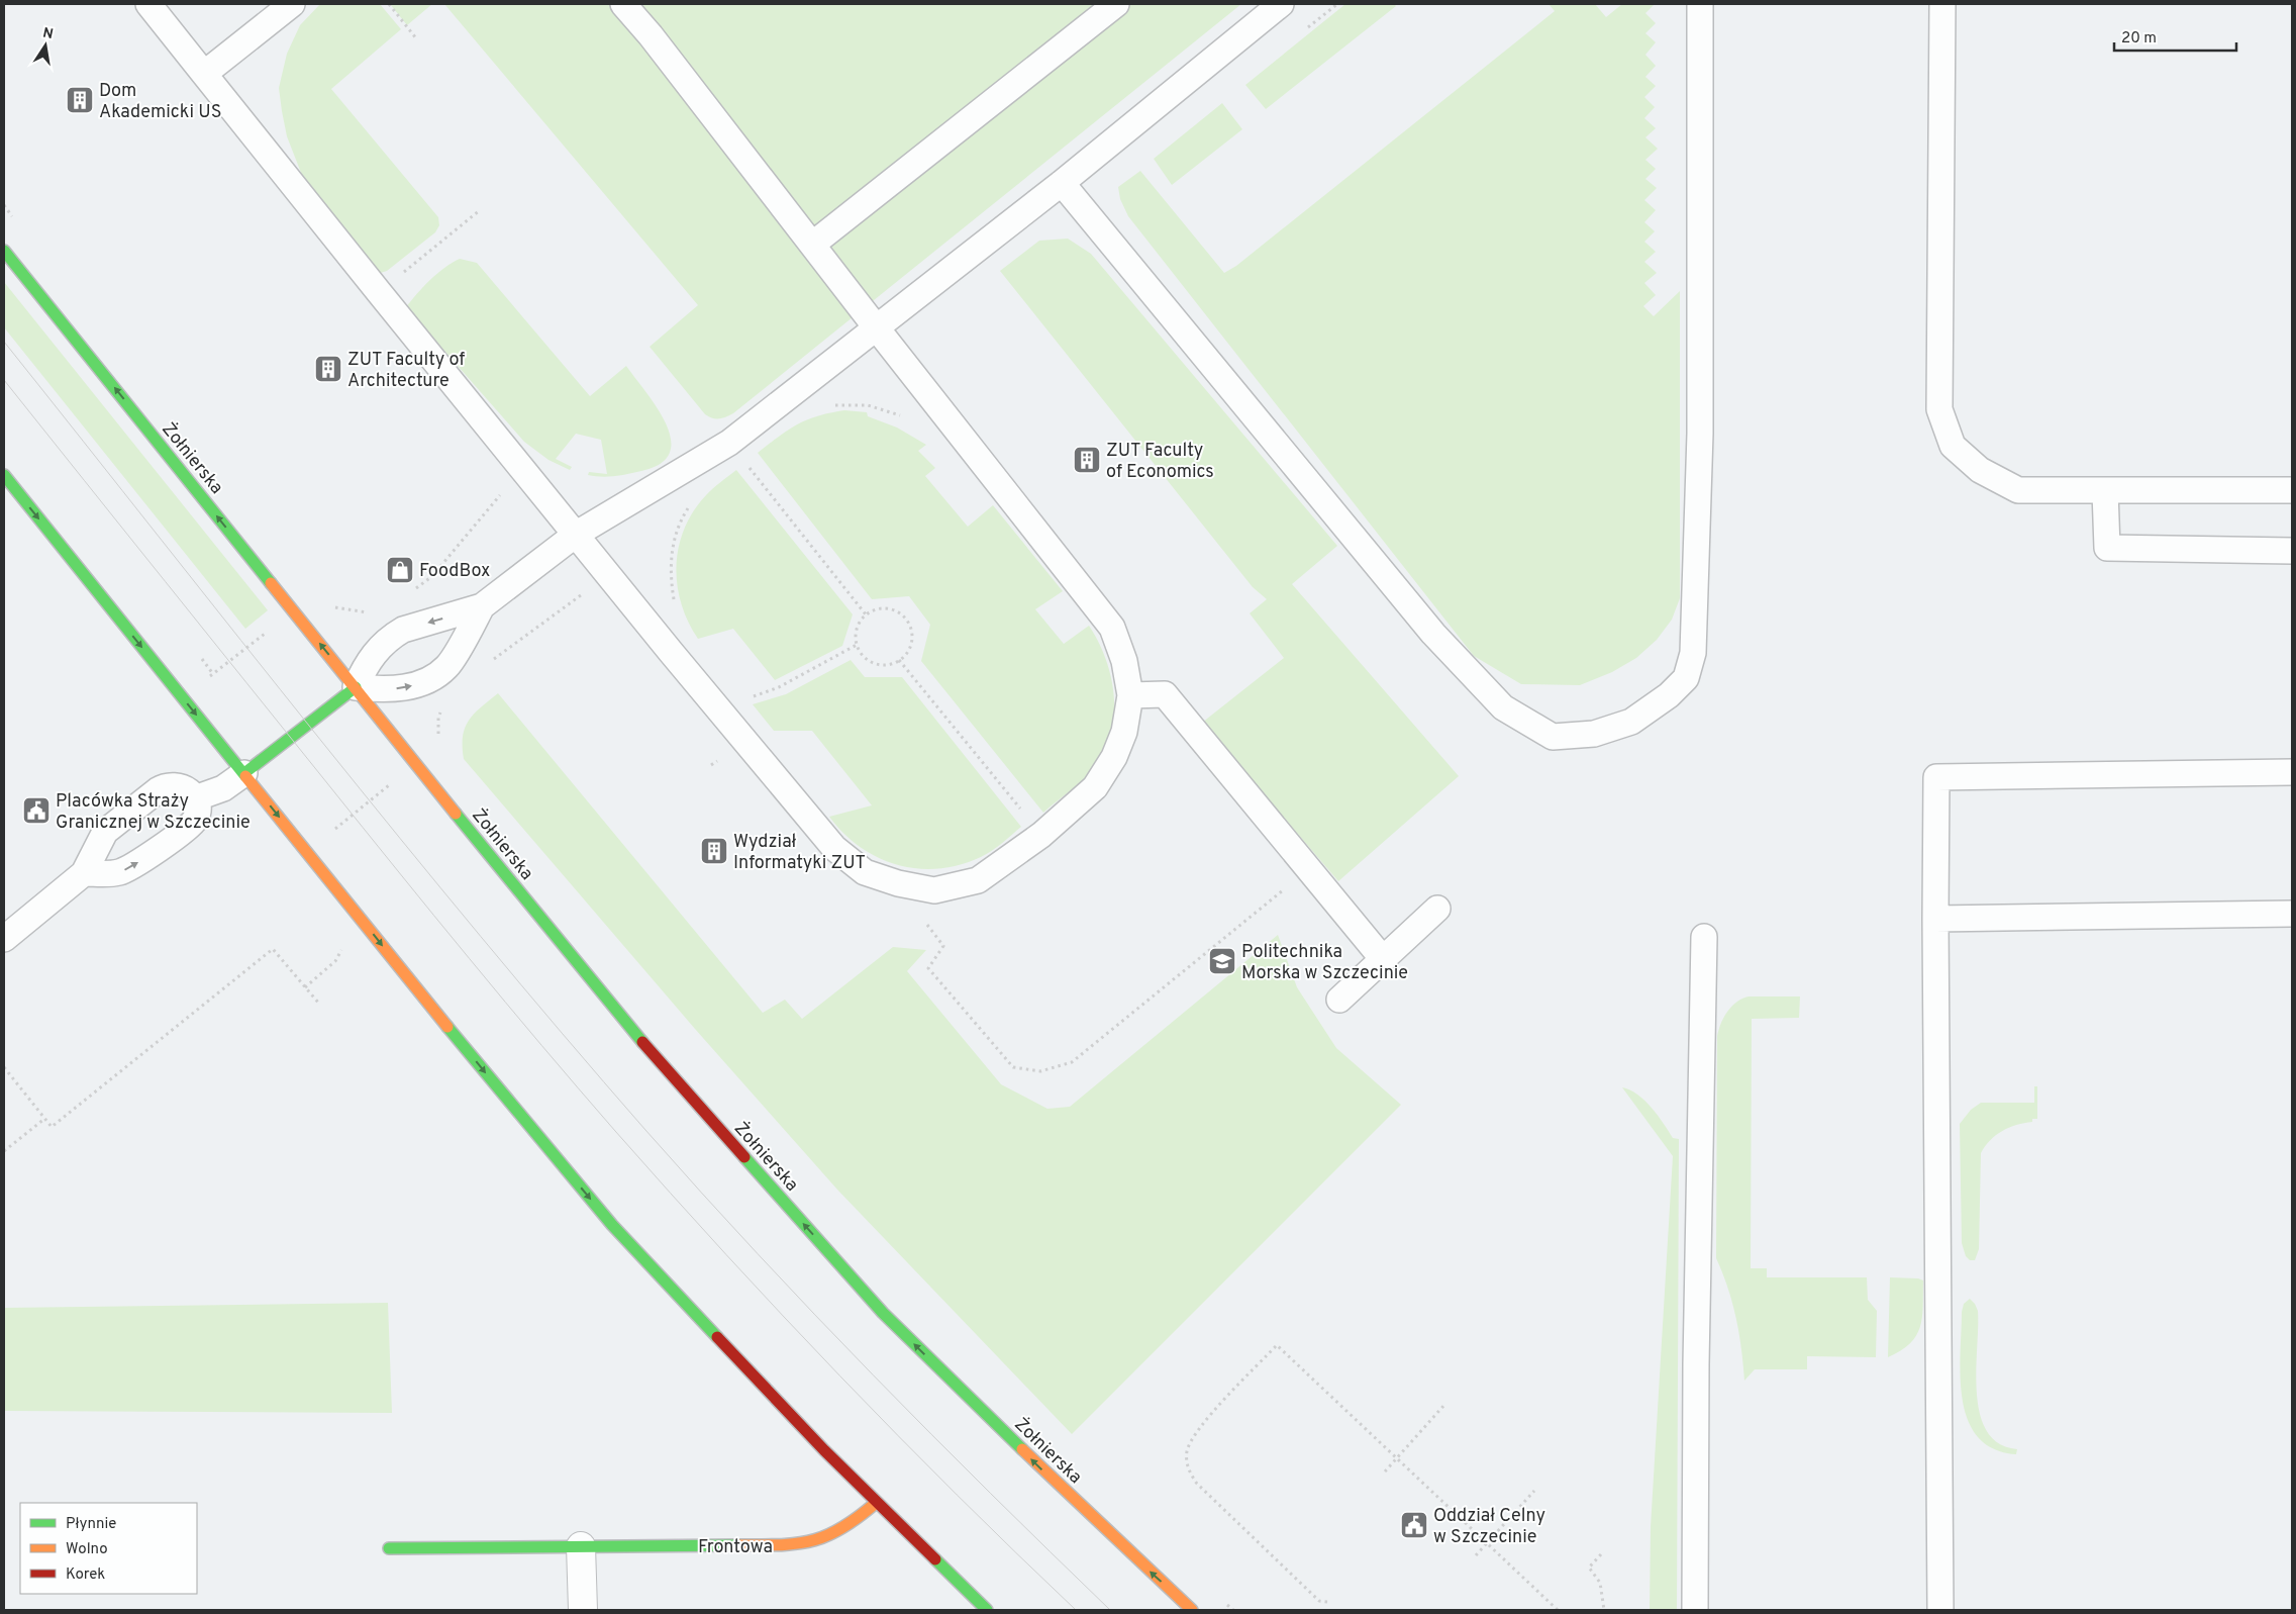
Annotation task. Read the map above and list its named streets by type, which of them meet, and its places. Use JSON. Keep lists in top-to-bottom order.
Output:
{
  "streets": {
    "street": ["Żołnierska", "Frontowa"]
  },
  "one_way": ["Żołnierska"],
  "places": {
    "building": [
      "Dom Akademicki US",
      "ZUT Faculty of Architecture",
      "ZUT Faculty of Economics",
      "Wydział Informatyki ZUT"
    ],
    "shop": ["FoodBox"],
    "public building": ["Placówka Straży Granicznej w Szczecinie", "Oddział Celny w Szczecinie"],
    "school or university": ["Politechnika Morska w Szczecinie"]
  },
  "legend": ["Płynnie", "Wolno", "Korek"],
  "scale_bar": "20 m",
  "north": "top"
}
